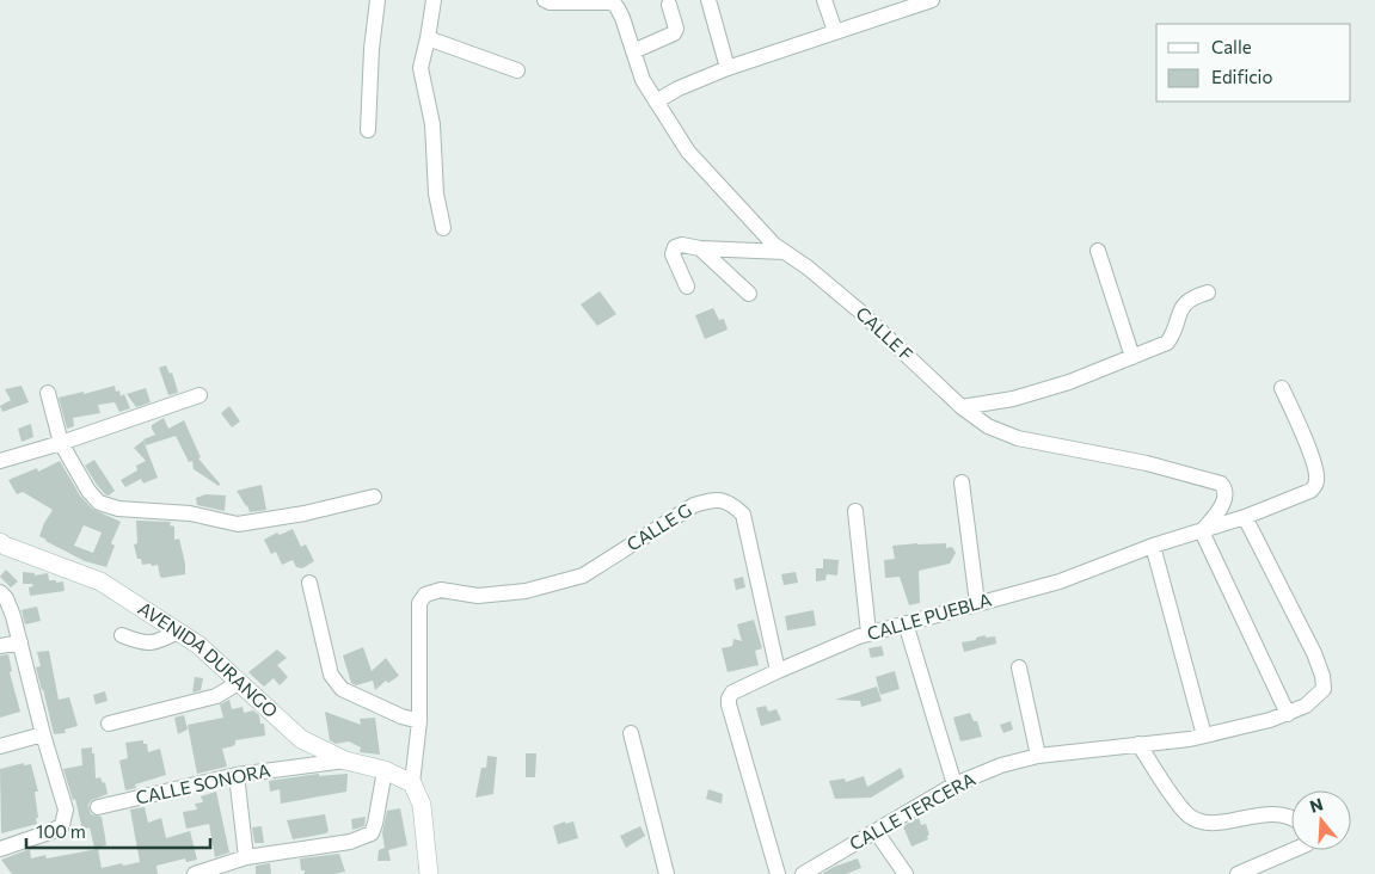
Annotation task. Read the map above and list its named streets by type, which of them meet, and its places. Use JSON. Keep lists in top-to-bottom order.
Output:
{
  "streets": {
    "main road": ["AVENIDA DURANGO"],
    "street": [
      "CALLE F",
      "CALLE G",
      "CALLE PUEBLA",
      "CALLE SONORA",
      "CALLE TERCERA"
    ]
  },
  "crossings": [
    ["CALLE F", "CALLE PUEBLA"],
    ["CALLE G", "CALLE PUEBLA"],
    ["CALLE PUEBLA", "CALLE TERCERA"],
    ["AVENIDA DURANGO", "CALLE SONORA"]
  ],
  "legend": ["Calle", "Edificio"],
  "scale_bar": "100 m",
  "north": "top"
}
